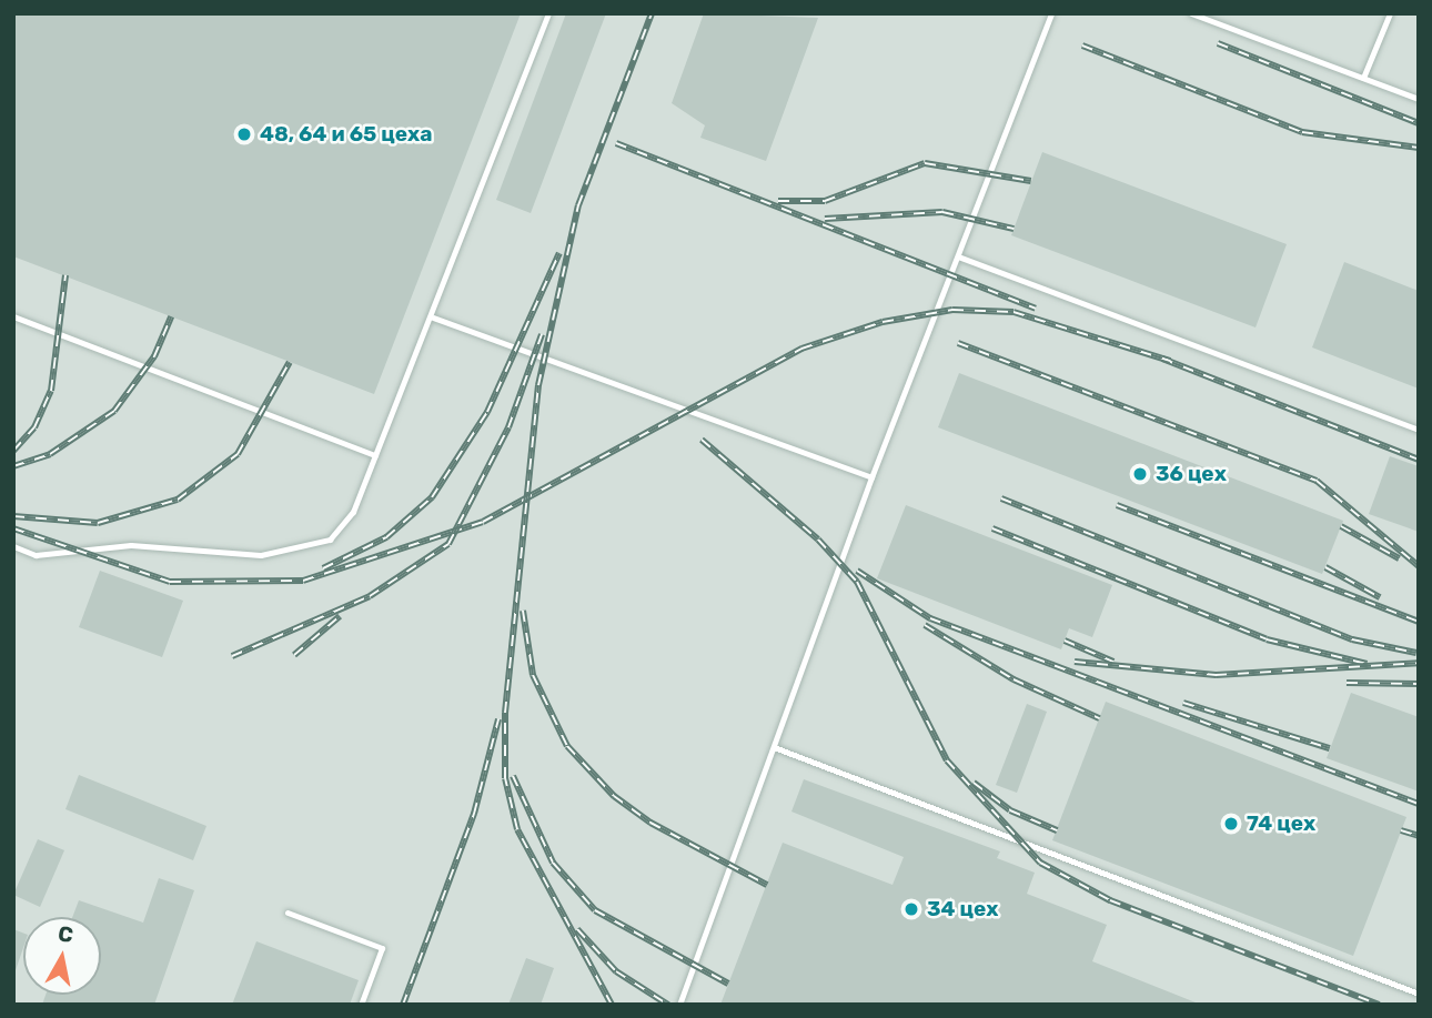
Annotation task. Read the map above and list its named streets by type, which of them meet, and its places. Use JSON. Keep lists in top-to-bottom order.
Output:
{
  "places": [
    "48, 64 и 65 цеха",
    "36 цех",
    "74 цех",
    "34 цех"
  ],
  "north": "top"
}
